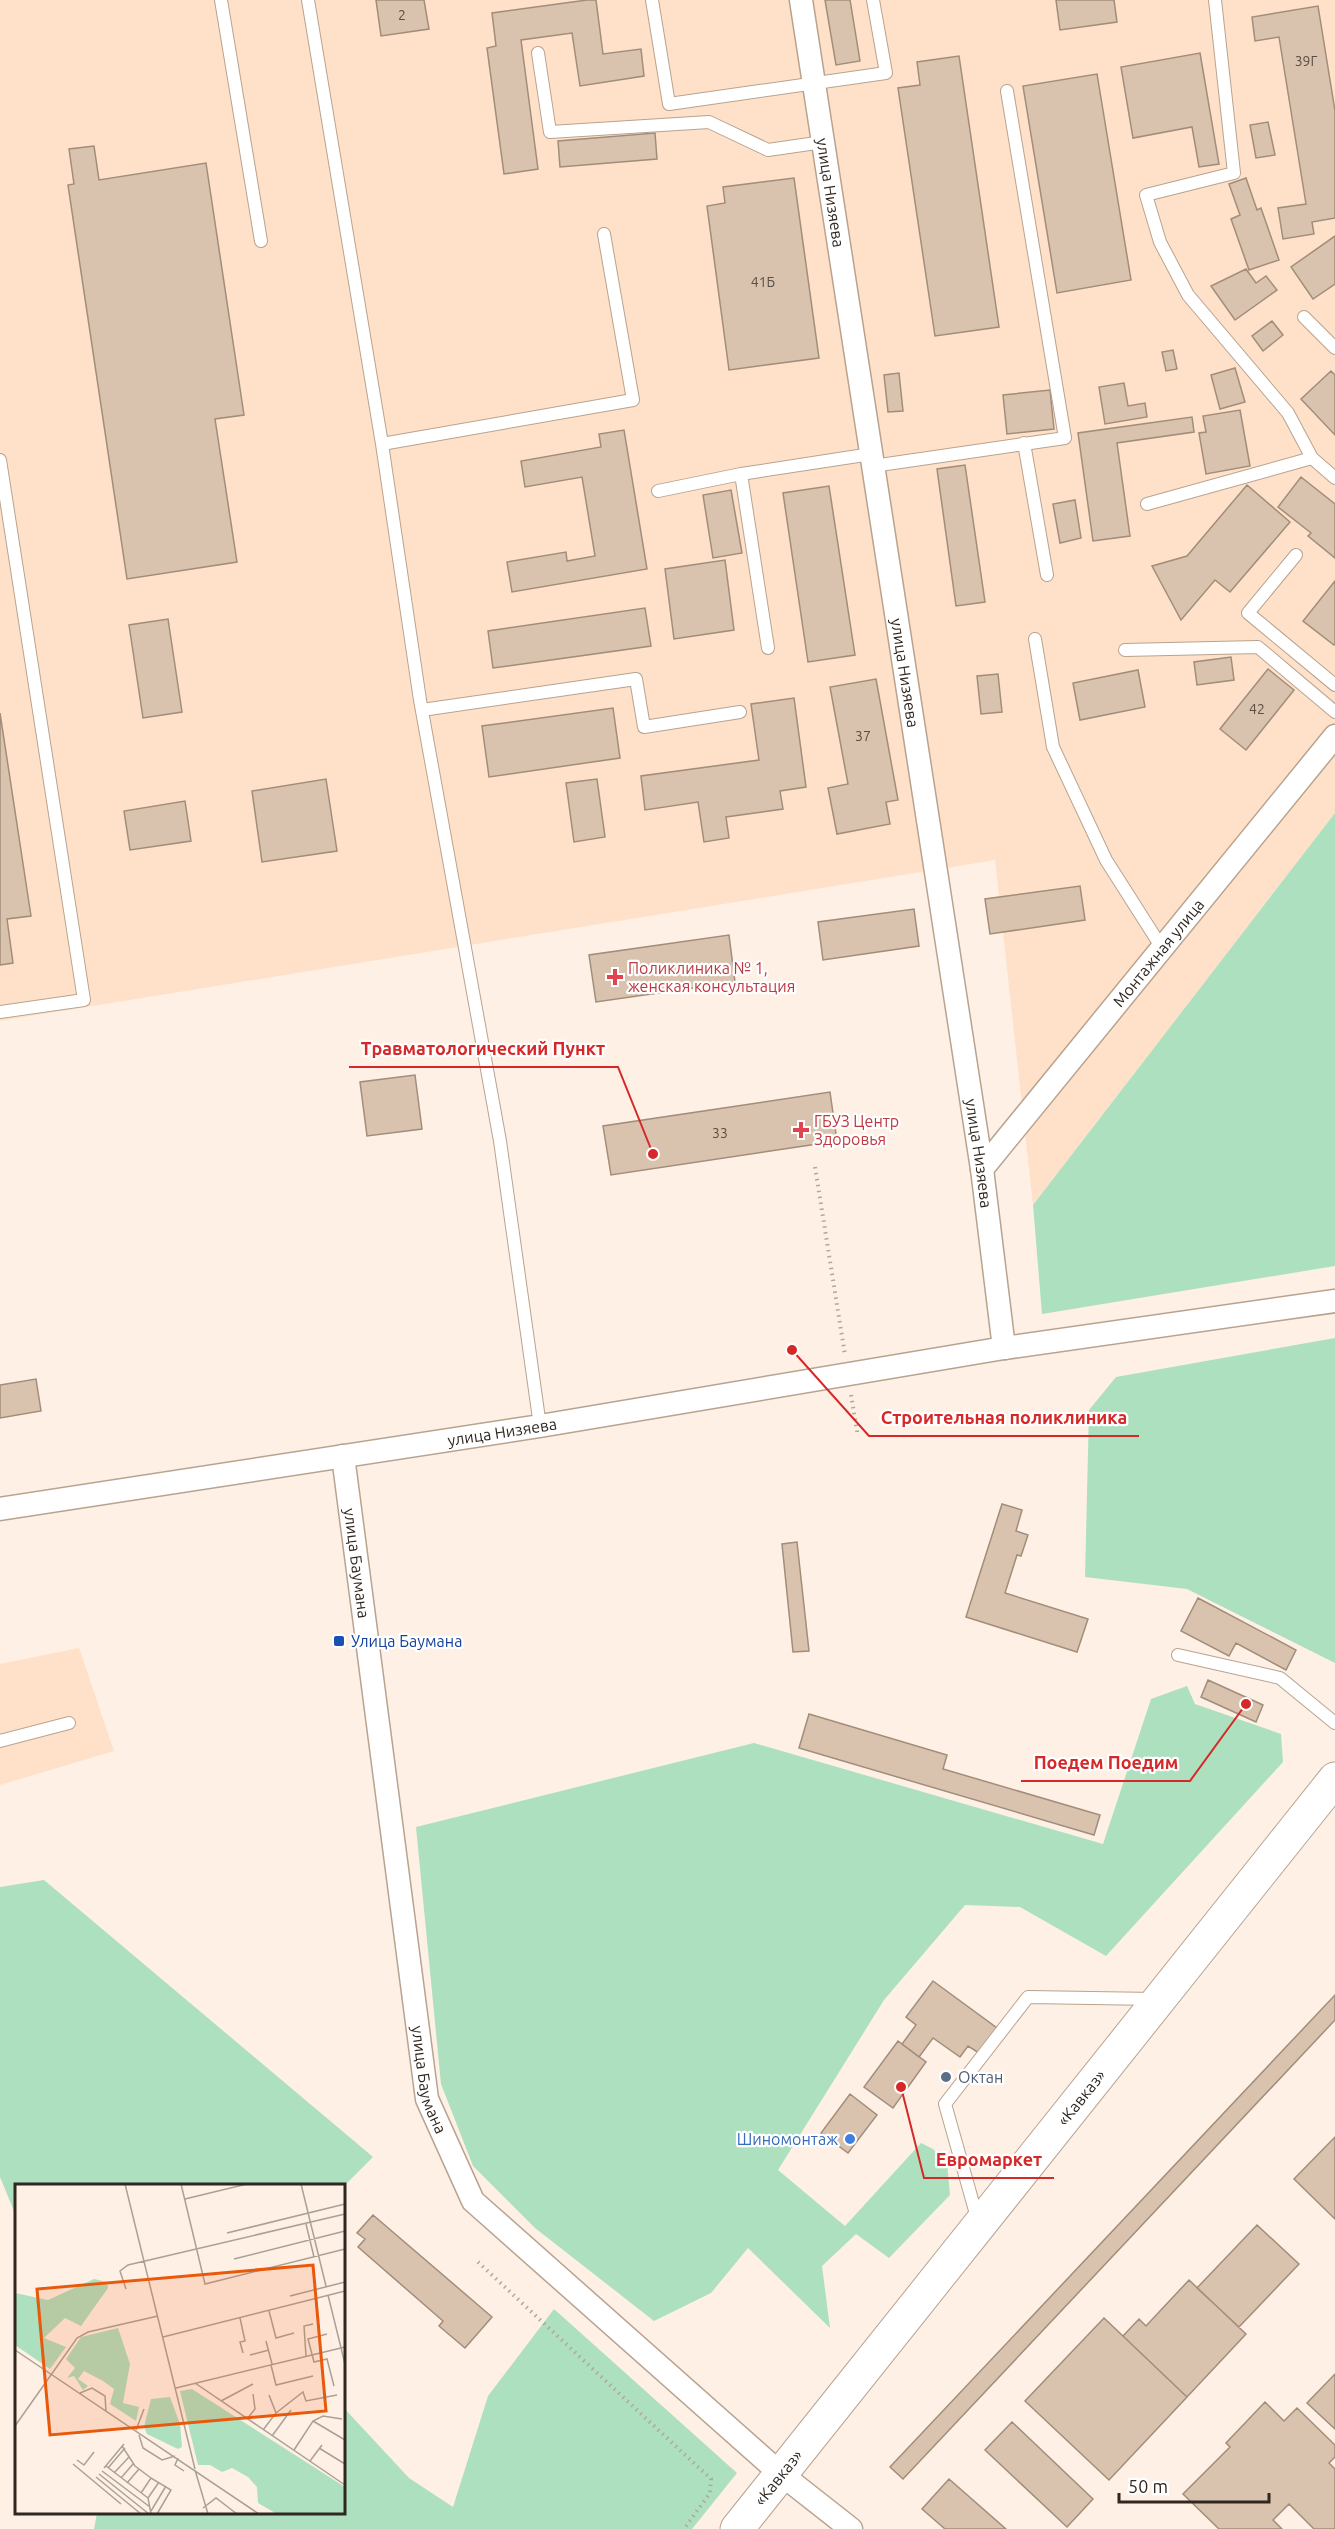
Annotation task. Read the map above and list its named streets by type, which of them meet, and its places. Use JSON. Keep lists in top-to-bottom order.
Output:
{
  "streets": {
    "highway": ["«Кавказ»"],
    "street": ["улица Низяева", "Монтажная улица", "улица Баумана"]
  },
  "crossings": [
    ["улица Низяева", "Монтажная улица"],
    ["улица Низяева", "улица Баумана"],
    ["улица Баумана", "«Кавказ»"]
  ],
  "places": {
    "health": ["Поликлиника № 1, женская консультация", "ГБУЗ Центр Здоровья"],
    "other": [
      "Травматологический Пункт",
      "Строительная поликлиника",
      "Поедем Поедим",
      "Октан",
      "Евромаркет",
      "Шиномонтаж"
    ],
    "transit": ["Улица Баумана"]
  },
  "house_numbers": [
    "2",
    "39Г",
    "41Б",
    "42",
    "37",
    "33"
  ],
  "scale_bar": "50 m"
}
